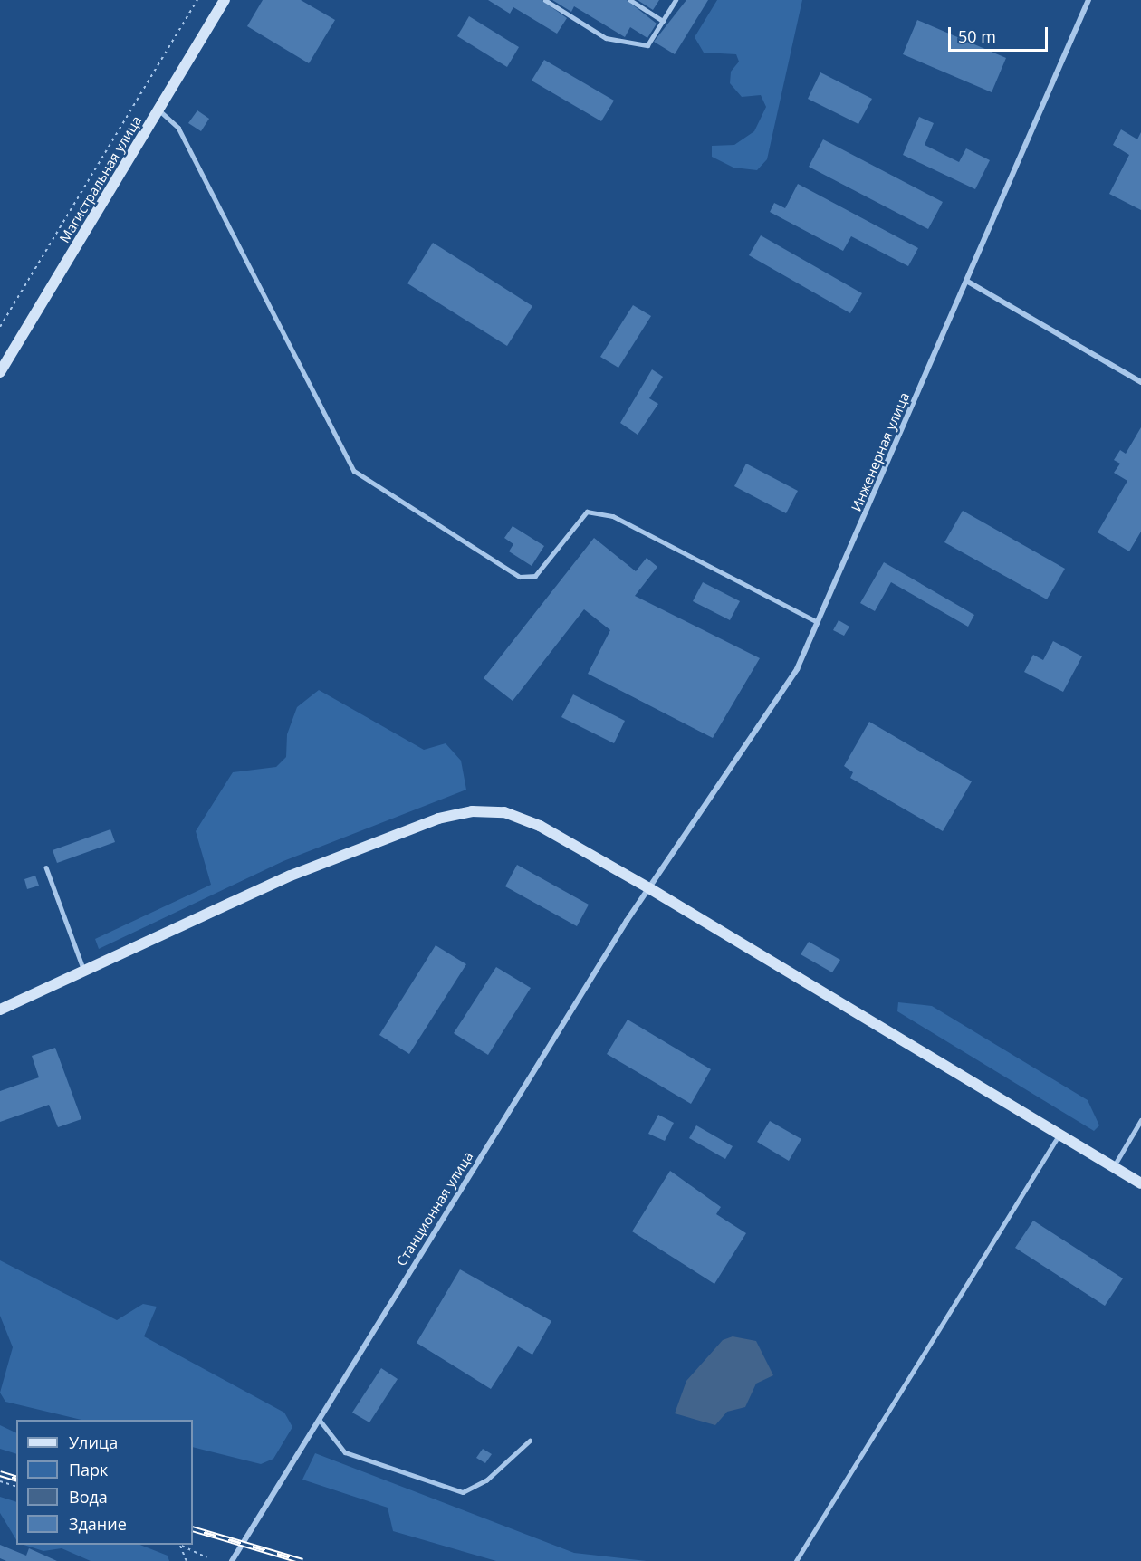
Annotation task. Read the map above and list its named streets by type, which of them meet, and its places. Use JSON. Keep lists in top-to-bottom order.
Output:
{
  "streets": {
    "street": ["Магистральная улица", "Инженерная улица", "Станционная улица"]
  },
  "crossings": [
    ["Инженерная улица", "Станционная улица"]
  ],
  "legend": [
    "Улица",
    "Парк",
    "Вода",
    "Здание"
  ],
  "scale_bar": "50 m"
}
